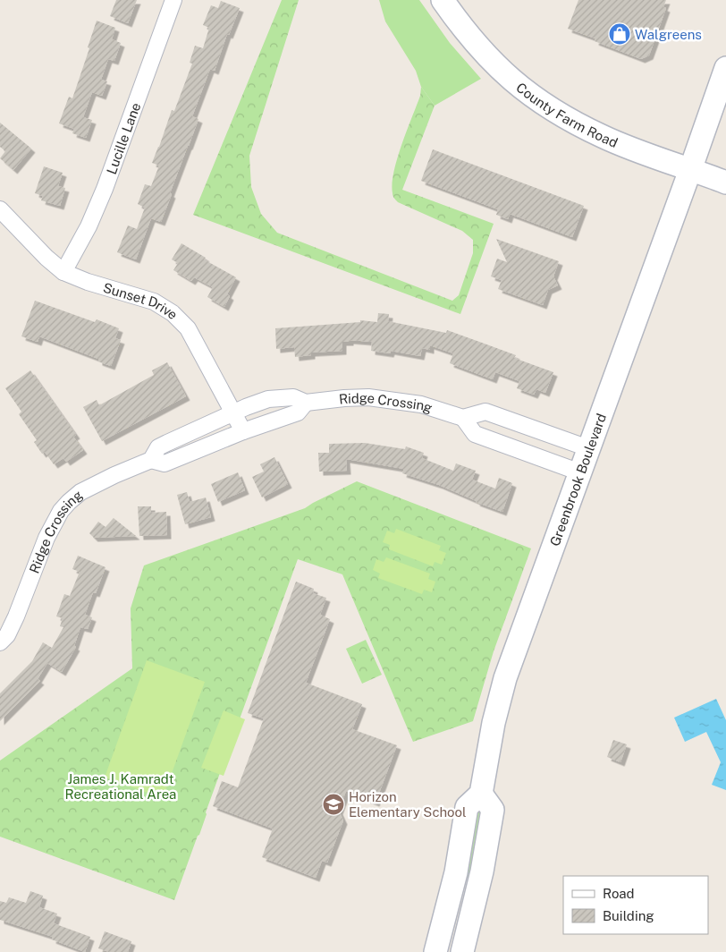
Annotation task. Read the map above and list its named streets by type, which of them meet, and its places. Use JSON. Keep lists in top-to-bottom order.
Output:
{
  "streets": {
    "main road": ["County Farm Road", "Greenbrook Boulevard"],
    "street": ["Lucille Lane", "Sunset Drive", "Ridge Crossing"]
  },
  "crossings": [
    ["County Farm Road", "Greenbrook Boulevard"],
    ["Lucille Lane", "Sunset Drive"],
    ["Sunset Drive", "Ridge Crossing"]
  ],
  "parks": ["James J. Kamradt Recreational Area"],
  "places": {
    "shop": ["Walgreens"],
    "school or university": ["Horizon Elementary School"]
  },
  "legend": ["Road", "Building"]
}
